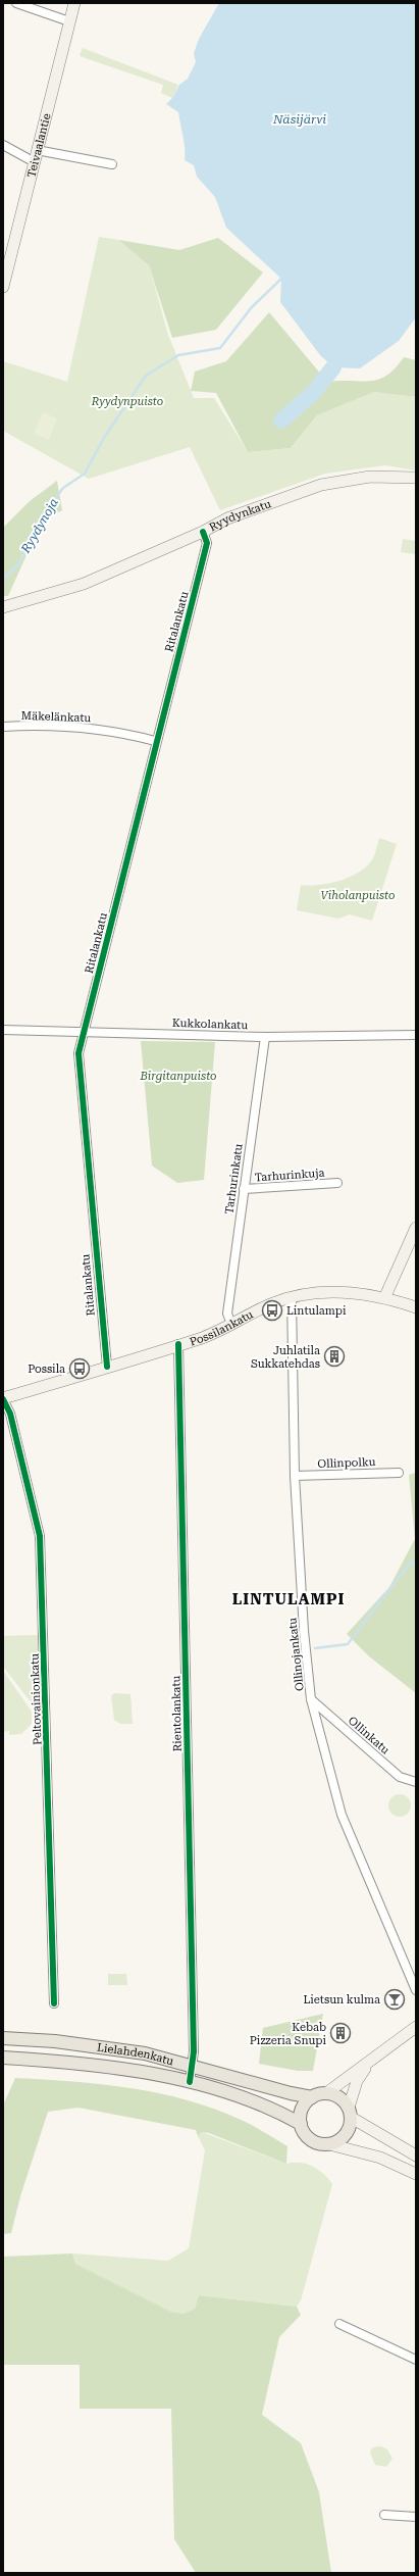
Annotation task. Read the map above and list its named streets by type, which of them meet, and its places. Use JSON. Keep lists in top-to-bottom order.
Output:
{
  "streets": {
    "main road": ["Lielahdenkatu"],
    "street": [
      "Teivaalantie",
      "Ryydynkatu",
      "Ritalankatu",
      "Mäkelänkatu",
      "Kukkolankatu",
      "Tarhurinkuja",
      "Tarhurinkatu",
      "Possilankatu",
      "Ollinpolku",
      "Ollinojankatu",
      "Peltovainionkatu",
      "Rientolankatu",
      "Ollinkatu"
    ]
  },
  "crossings": [
    ["Ryydynkatu", "Ritalankatu"],
    ["Ritalankatu", "Mäkelänkatu"],
    ["Ritalankatu", "Kukkolankatu"],
    ["Ritalankatu", "Possilankatu"],
    ["Kukkolankatu", "Tarhurinkatu"],
    ["Tarhurinkuja", "Tarhurinkatu"],
    ["Tarhurinkatu", "Possilankatu"],
    ["Possilankatu", "Ollinojankatu"],
    ["Possilankatu", "Peltovainionkatu"],
    ["Possilankatu", "Rientolankatu"],
    ["Ollinpolku", "Ollinojankatu"],
    ["Ollinojankatu", "Ollinkatu"],
    ["Rientolankatu", "Lielahdenkatu"]
  ],
  "districts": ["LINTULAMPI"],
  "water": ["Näsijärvi", "Ryydynoja"],
  "parks": ["Ryydynpuisto", "Viholanpuisto", "Birgitanpuisto"],
  "places": {
    "bus stop": ["Lintulampi", "Possila"],
    "building": ["Juhlatila Sukkatehdas", "Kebab Pizzeria Snupi"],
    "bar": ["Lietsun kulma"]
  }
}
